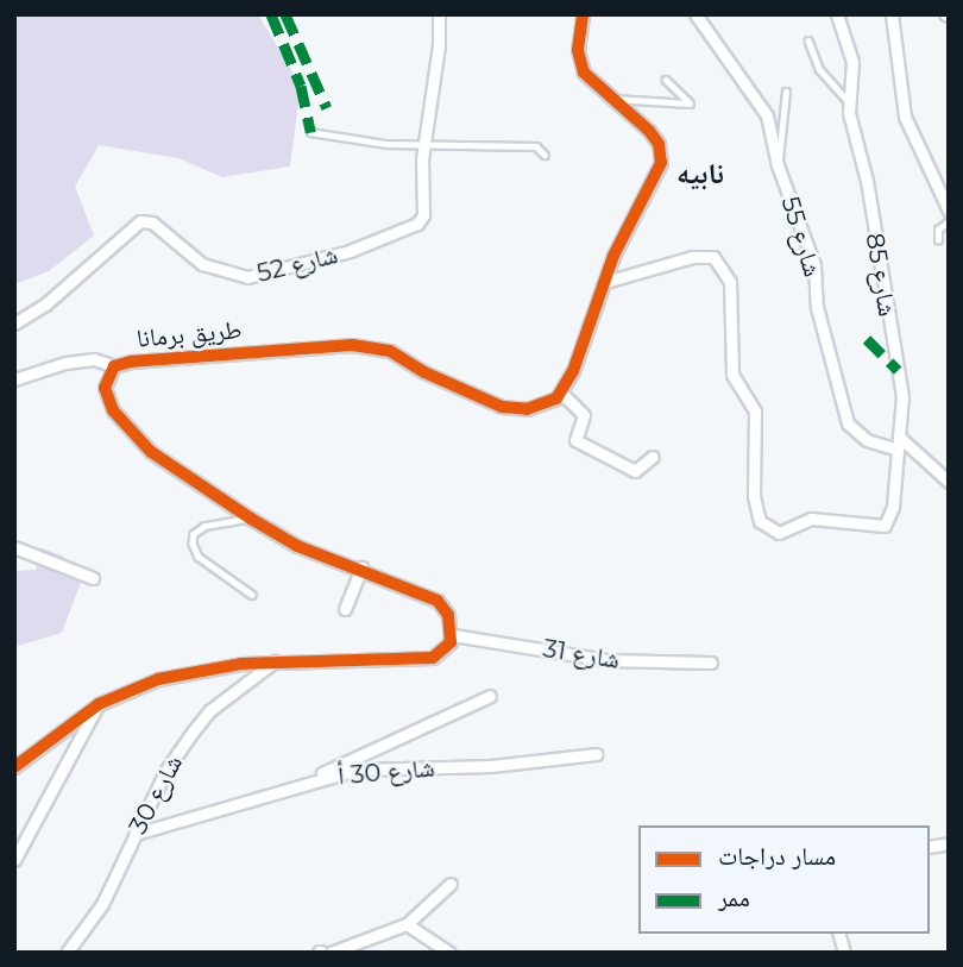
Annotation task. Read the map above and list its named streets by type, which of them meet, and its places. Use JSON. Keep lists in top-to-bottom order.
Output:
{
  "streets": {
    "street": [
      "شارع 55",
      "شارع 52",
      "شارع 85",
      "طريق برمانا",
      "شارع 31",
      "شارع 30 أ",
      "شارع 30"
    ]
  },
  "crossings": [
    ["شارع 55", "شارع 85"],
    ["طريق برمانا", "شارع 31"],
    ["شارع 30 أ", "شارع 30"]
  ],
  "districts": ["نابيه"],
  "legend": ["مسار دراجات", "ممر"]
}
